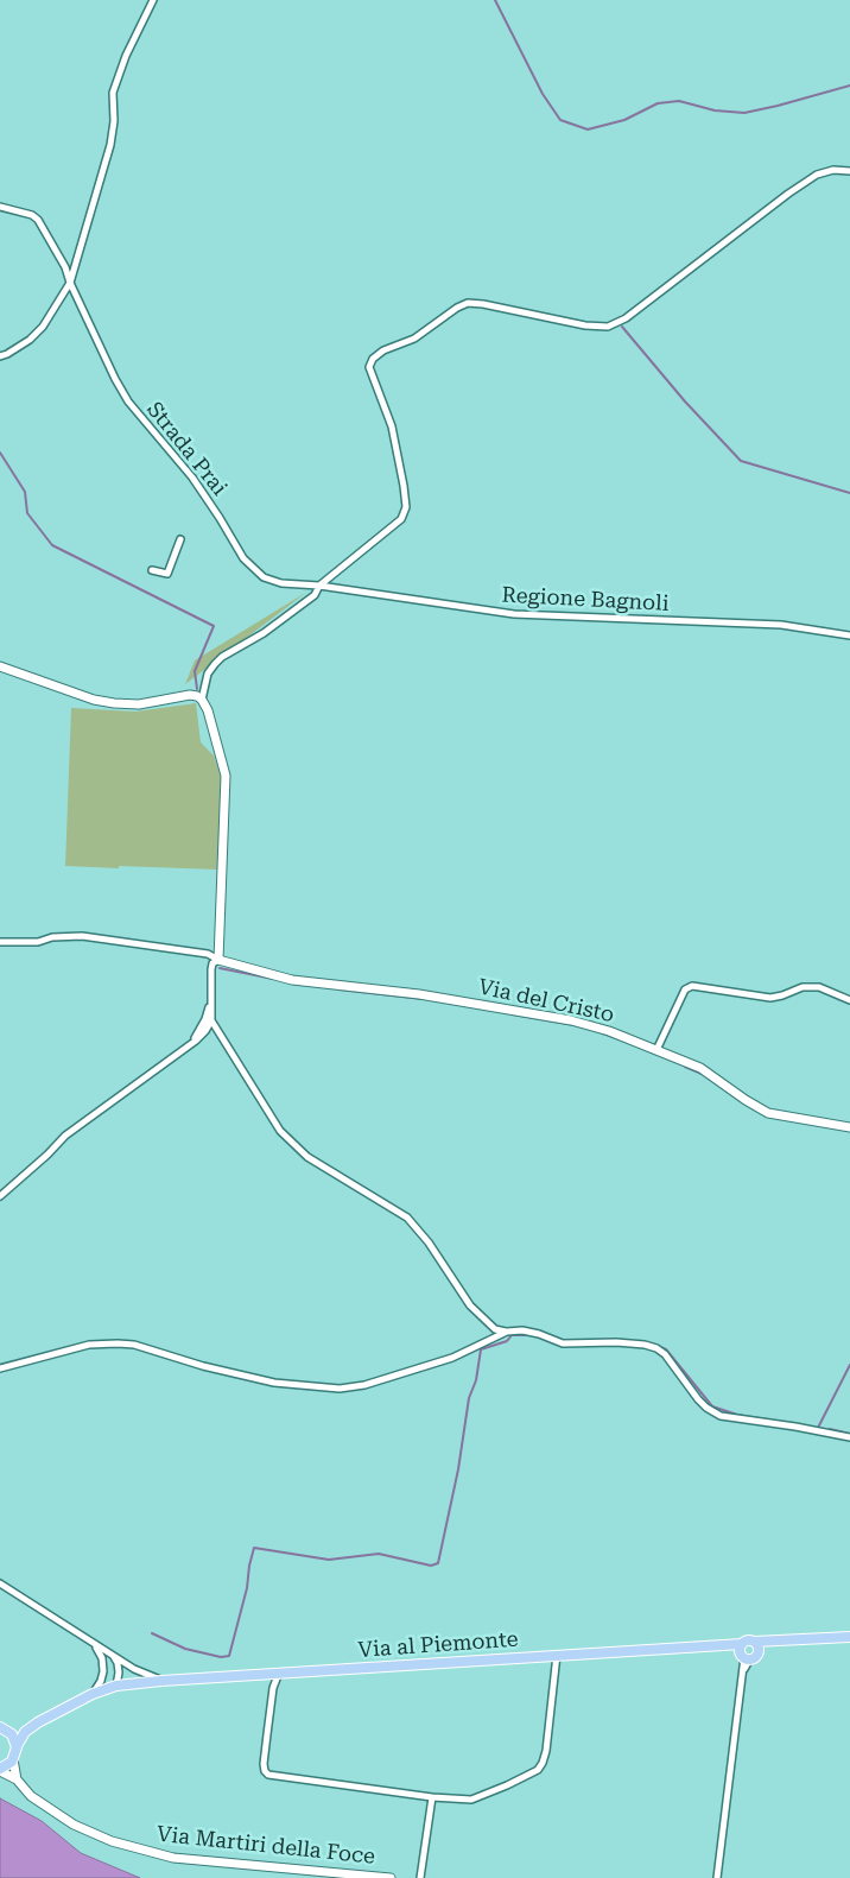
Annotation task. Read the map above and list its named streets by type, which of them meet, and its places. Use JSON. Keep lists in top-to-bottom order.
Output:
{
  "streets": {
    "main road": ["Via al Piemonte"],
    "street": [
      "Strada Prai",
      "Regione Bagnoli",
      "Via del Cristo",
      "Via Martiri della Foce"
    ]
  },
  "crossings": [
    ["Strada Prai", "Regione Bagnoli"]
  ]
}
